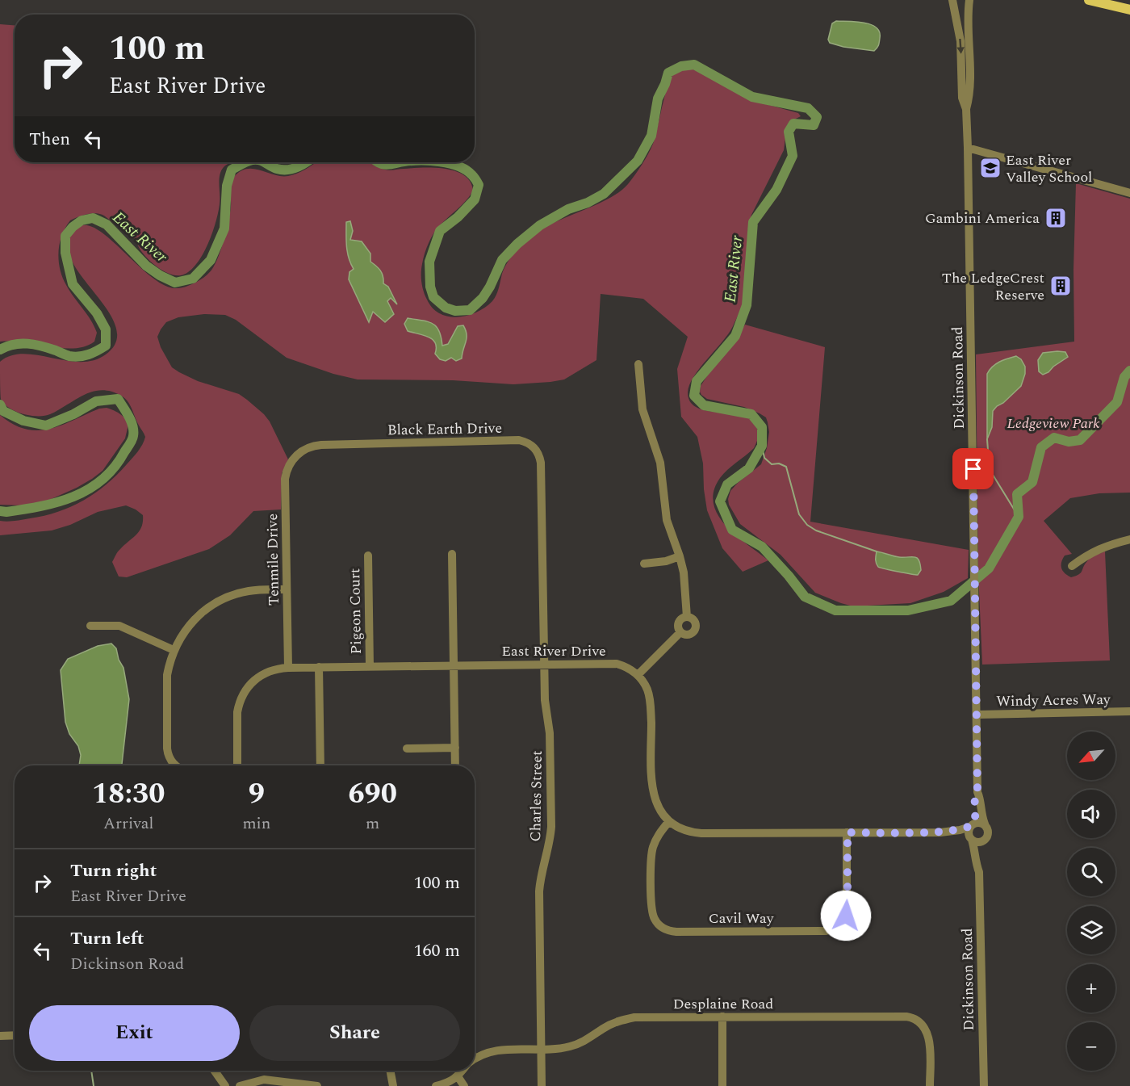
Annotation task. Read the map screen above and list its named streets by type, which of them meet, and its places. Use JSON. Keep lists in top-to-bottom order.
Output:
{
  "streets": {
    "street": [
      "Dickinson Road",
      "Black Earth Drive",
      "Tenmile Drive",
      "Pigeon Court",
      "East River Drive",
      "Windy Acres Way",
      "Charles Street",
      "Cavil Way",
      "Desplaine Road"
    ]
  },
  "crossings": [
    ["Dickinson Road", "Windy Acres Way"],
    ["Black Earth Drive", "Tenmile Drive"],
    ["Black Earth Drive", "Charles Street"],
    ["Tenmile Drive", "East River Drive"],
    ["Pigeon Court", "East River Drive"],
    ["East River Drive", "Charles Street"],
    ["Charles Street", "Desplaine Road"]
  ],
  "water": ["East River"],
  "parks": ["Ledgeview Park"],
  "places": {
    "school or university": ["East River Valley School"],
    "building": ["Gambini America", "The LedgeCrest Reserve"]
  },
  "north": "bottom left",
  "page": {
    "turn": ["100 m", "East River Drive"],
    "then": "Then",
    "map_buttons": ["+", "−"],
    "eta": [
      "18:30",
      "Arrival",
      "9",
      "min",
      "690",
      "m"
    ],
    "list": [
      {
        "name": "Turn right",
        "note": "East River Drive",
        "value": "100 m"
      },
      {
        "name": "Turn left",
        "note": "Dickinson Road",
        "value": "160 m"
      }
    ],
    "buttons": ["Exit", "Share"]
  }
}
